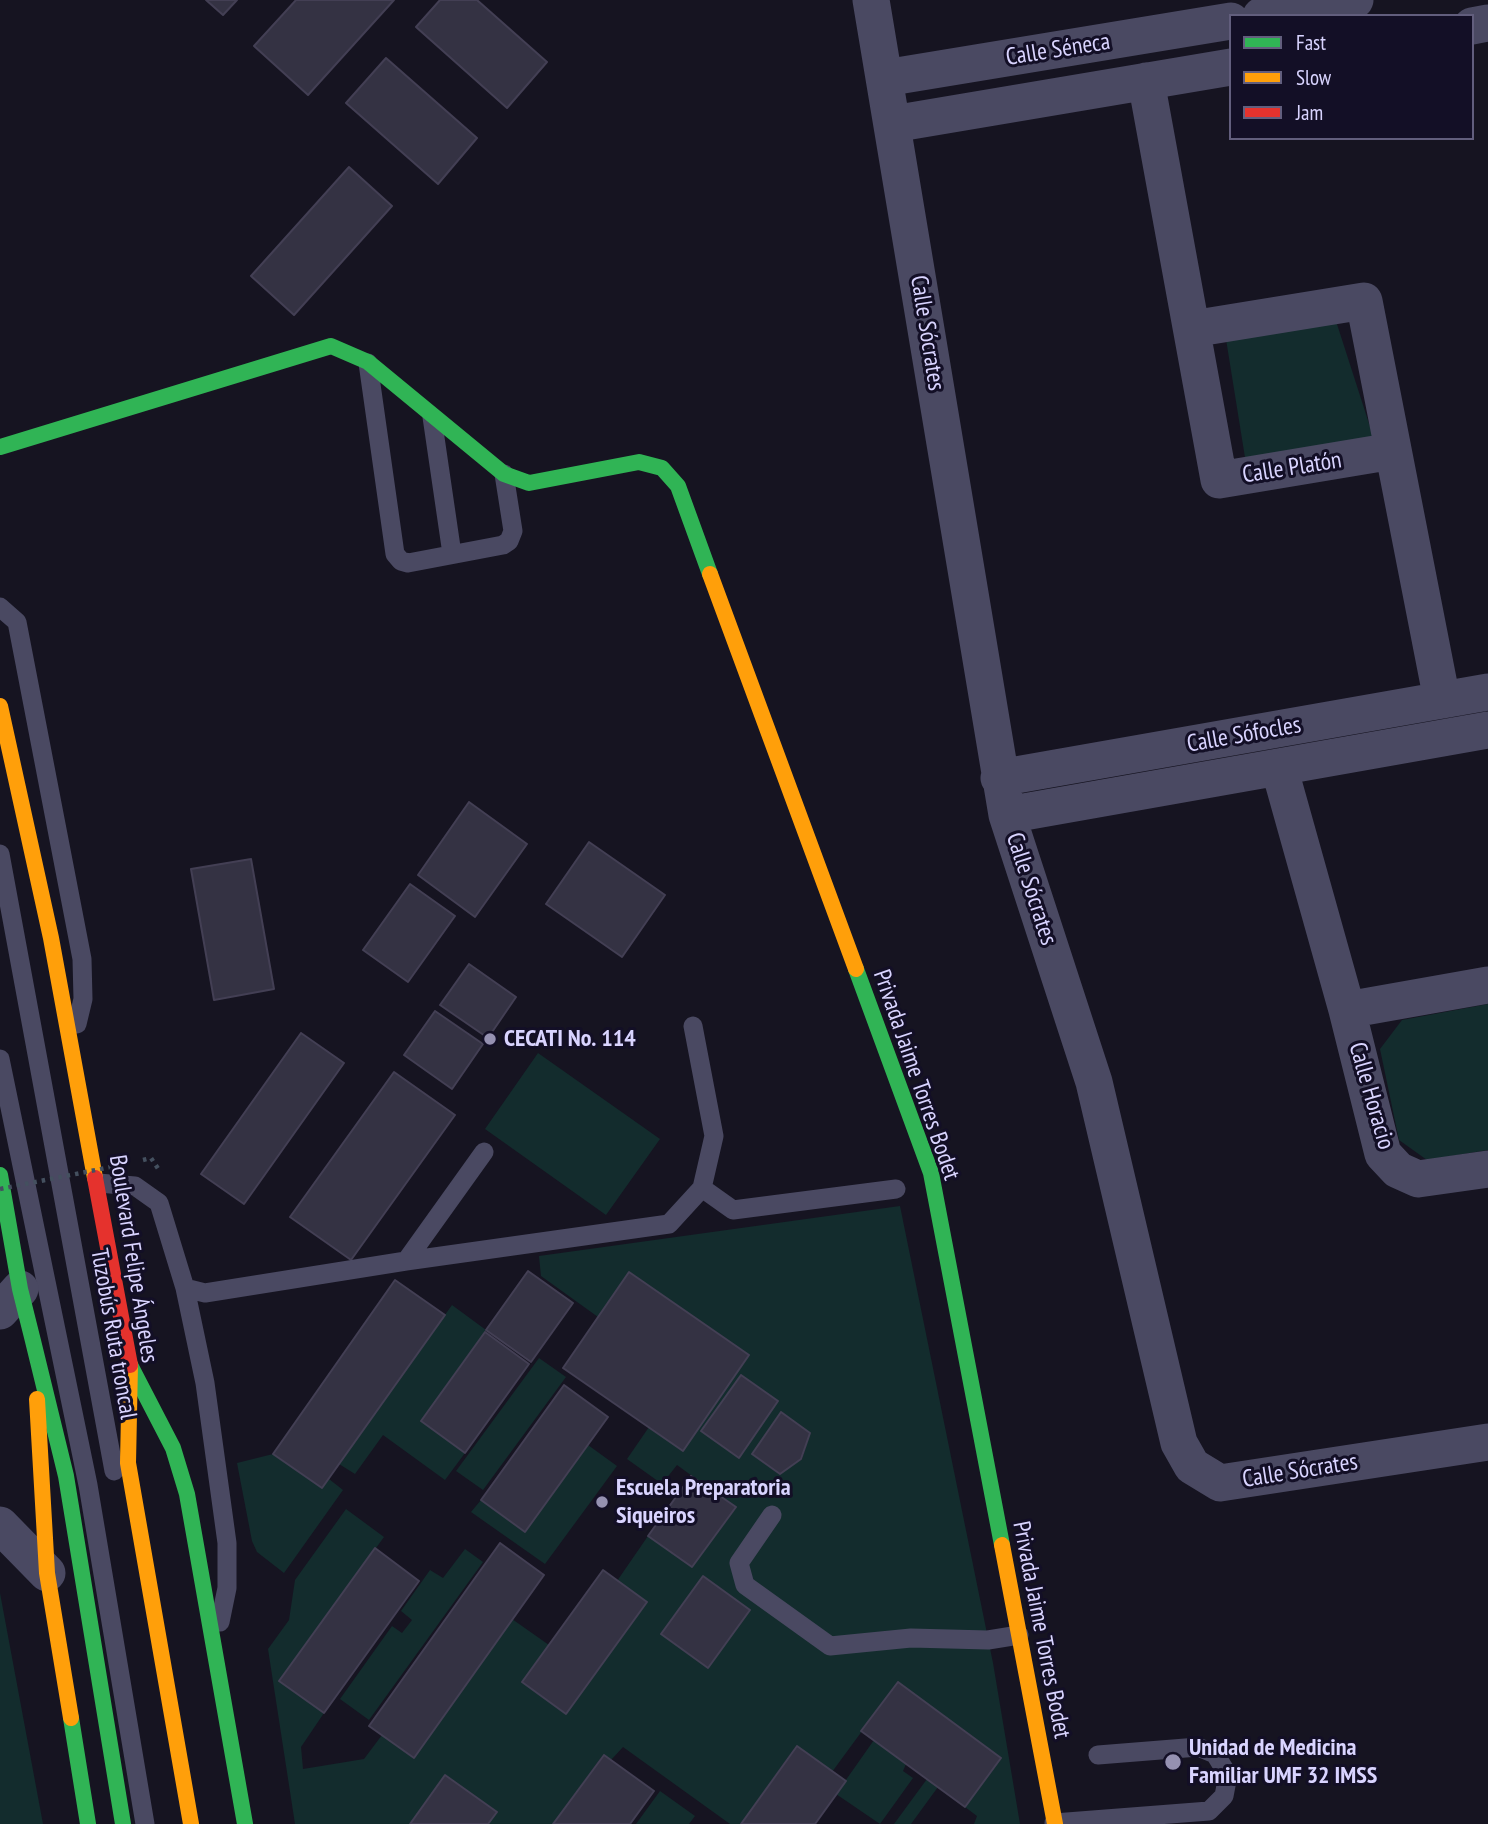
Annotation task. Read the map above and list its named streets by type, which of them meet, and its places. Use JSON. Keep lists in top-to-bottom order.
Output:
{
  "streets": {
    "main road": ["Privada Jaime Torres Bodet", "Boulevard Felipe Ángeles"],
    "street": [
      "Calle Séneca",
      "Calle Sócrates",
      "Calle Platón",
      "Calle Sófocles",
      "Calle Horacio"
    ],
    "lane": ["Tuzobús Ruta troncal"]
  },
  "crossings": [
    ["Calle Séneca", "Calle Sócrates"],
    ["Calle Séneca", "Calle Platón"],
    ["Calle Sócrates", "Calle Sófocles"],
    ["Calle Sófocles", "Calle Horacio"]
  ],
  "places": ["CECATI No. 114", "Escuela Preparatoria Siqueiros", "Unidad de Medicina Familiar UMF 32 IMSS"],
  "legend": ["Fast", "Slow", "Jam"]
}
